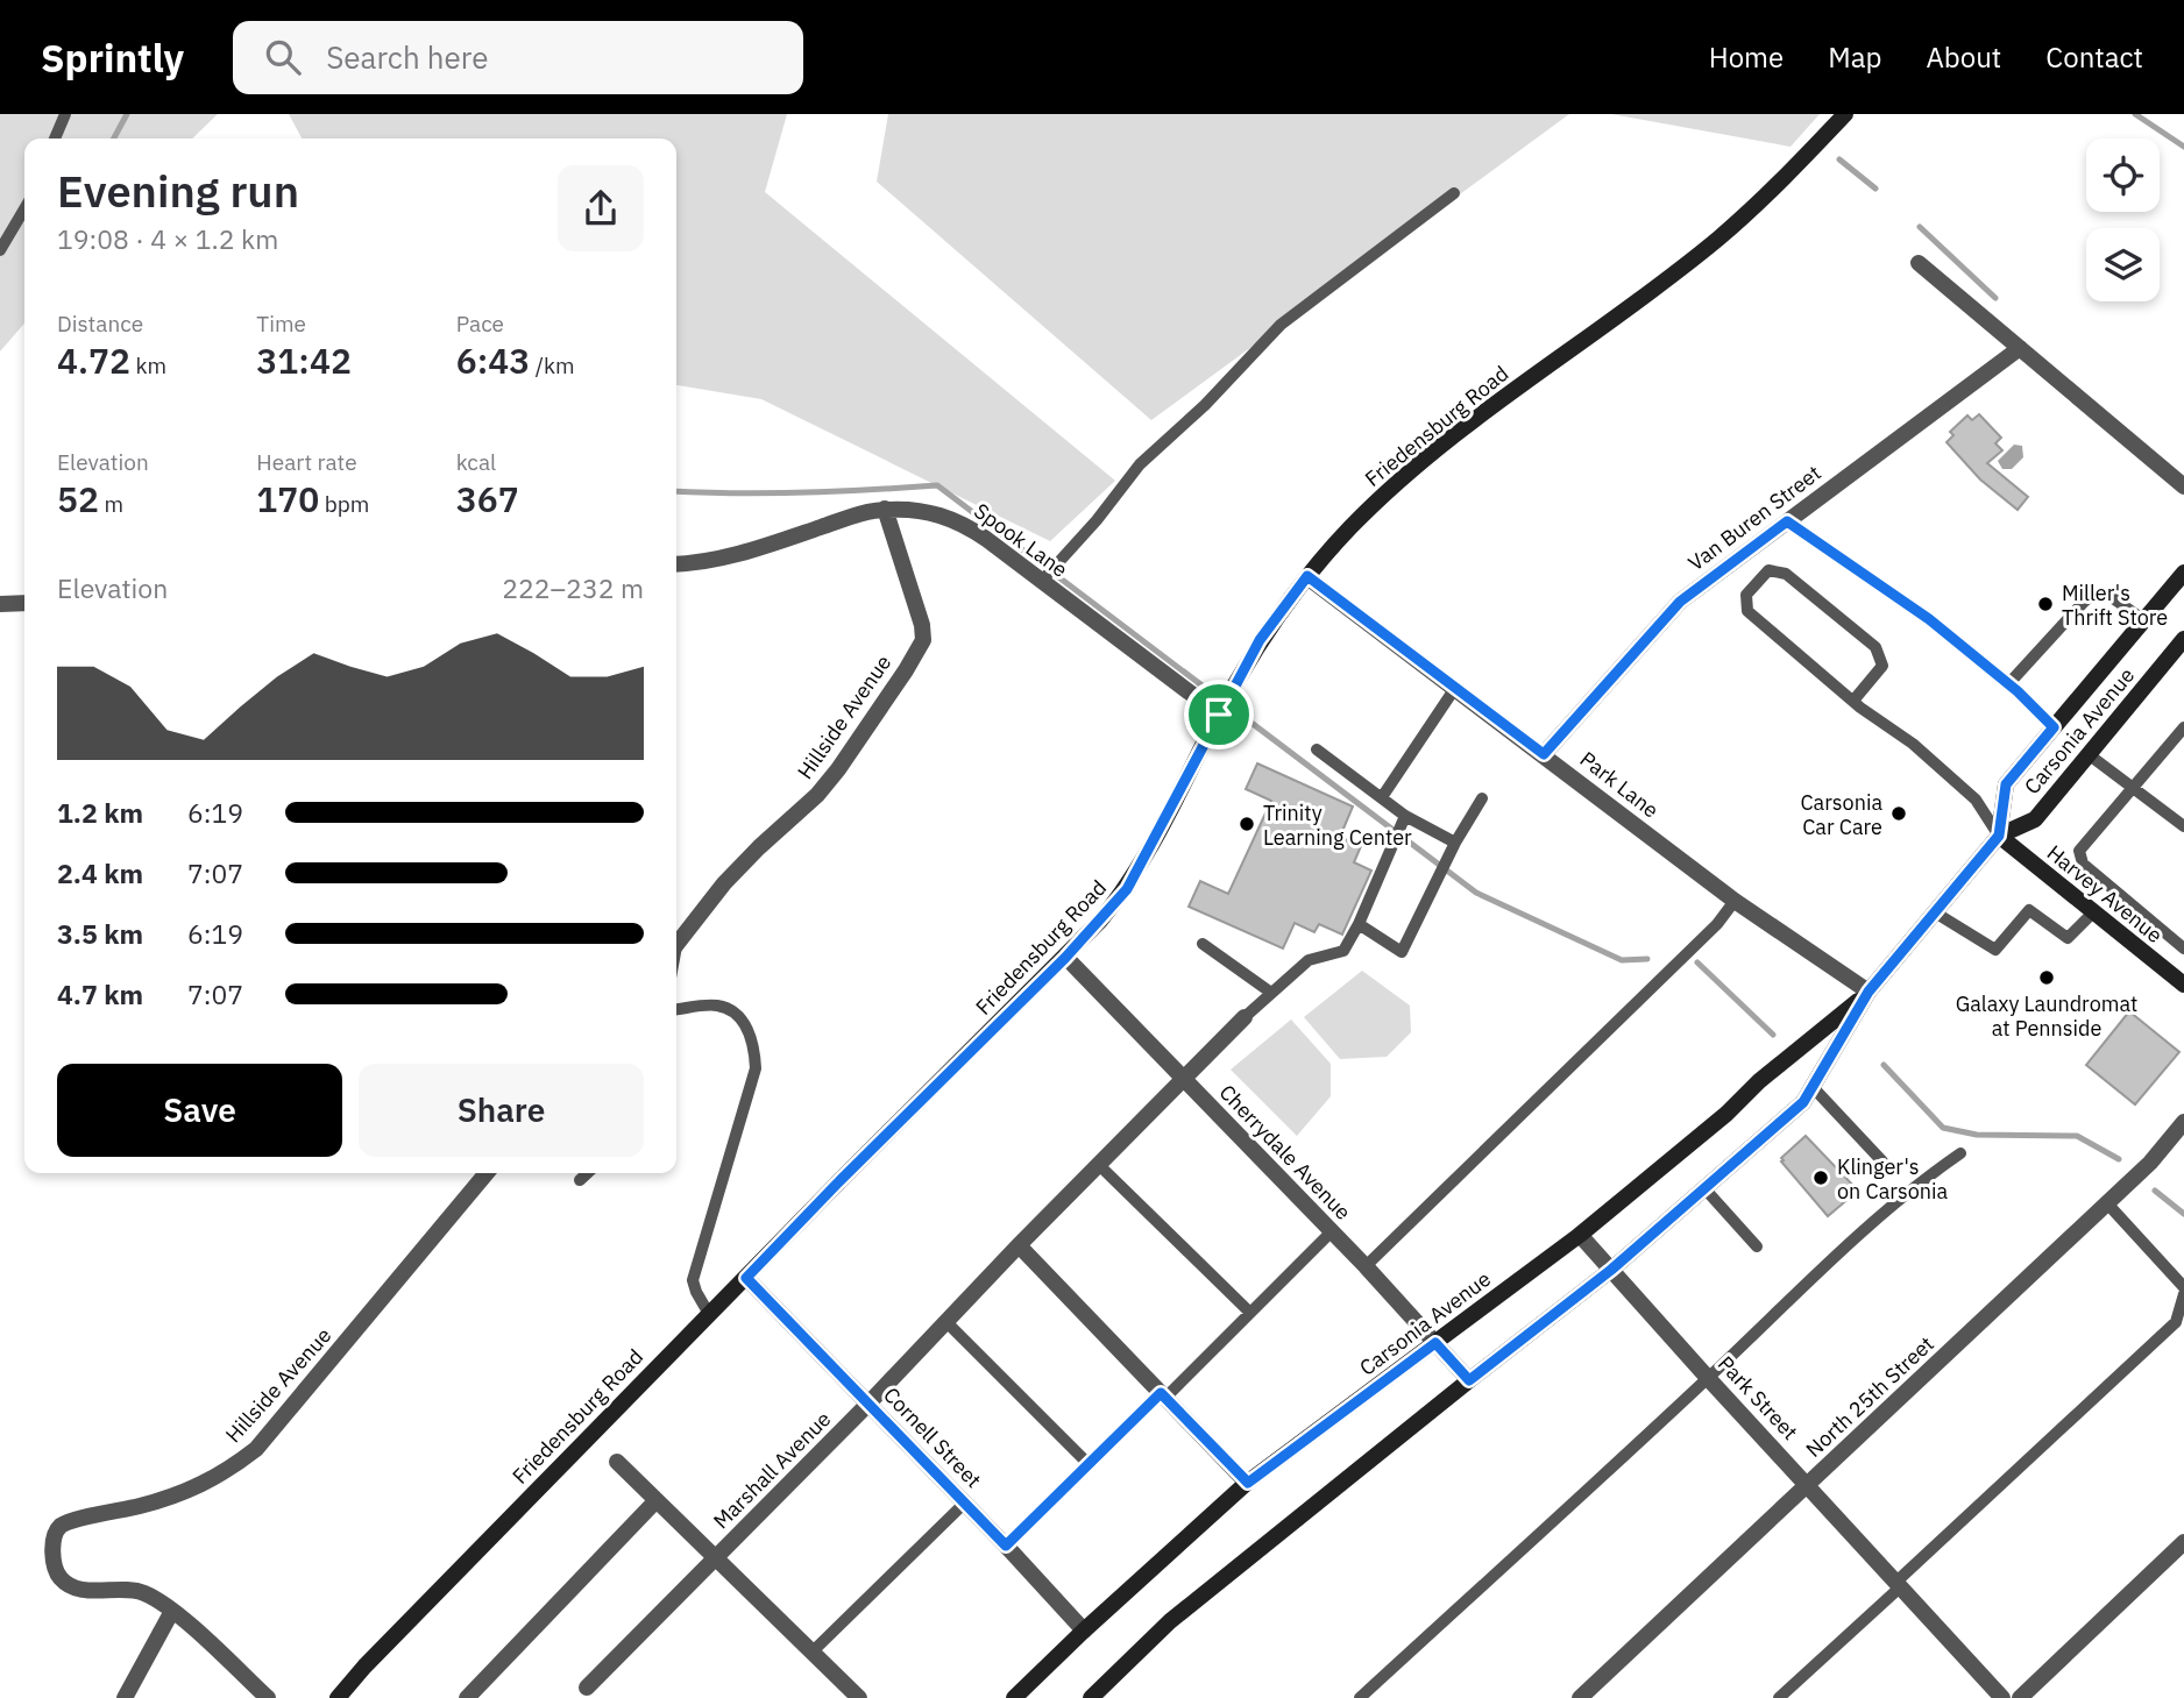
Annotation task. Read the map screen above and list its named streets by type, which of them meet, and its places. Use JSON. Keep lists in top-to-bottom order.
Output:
{
  "streets": {
    "street": [
      "Friedensburg Road",
      "Van Buren Street",
      "Spook Lane",
      "Hillside Avenue",
      "Carsonia Avenue",
      "Park Lane",
      "Harvey Avenue",
      "Cherrydale Avenue",
      "North 25th Street",
      "Park Street",
      "Cornell Street",
      "Marshall Avenue"
    ]
  },
  "crossings": [
    ["Friedensburg Road", "Spook Lane"],
    ["Friedensburg Road", "Park Lane"],
    ["Friedensburg Road", "Cherrydale Avenue"],
    ["Friedensburg Road", "Cornell Street"],
    ["Van Buren Street", "Park Lane"],
    ["Spook Lane", "Hillside Avenue"],
    ["Carsonia Avenue", "Park Lane"],
    ["Carsonia Avenue", "Harvey Avenue"],
    ["Carsonia Avenue", "Cherrydale Avenue"],
    ["Carsonia Avenue", "Park Street"],
    ["Carsonia Avenue", "Cornell Street"],
    ["Cherrydale Avenue", "Marshall Avenue"],
    ["North 25th Street", "Park Street"],
    ["Cornell Street", "Marshall Avenue"]
  ],
  "places": [
    "Miller's Thrift Store",
    "Carsonia Car Care",
    "Trinity Learning Center",
    "Galaxy Laundromat at Pennside",
    "Klinger's on Carsonia"
  ],
  "page": {
    "header": "Sprintly",
    "search": "Search here",
    "nav": [
      "Home",
      "Map",
      "About",
      "Contact"
    ],
    "heading": ["Evening run", "19:08 · 4 × 1.2 km"],
    "stats": [
      ["Distance", "4.72 km"],
      ["Time", "31:42"],
      ["Pace", "6:43 /km"],
      ["Elevation", "52 m"],
      ["Heart rate", "170 bpm"],
      ["kcal", "367"]
    ],
    "chart": ["Elevation", "222–232 m"],
    "list": [
      {
        "name": "1.2 km",
        "note": "6:19"
      },
      {
        "name": "2.4 km",
        "note": "7:07"
      },
      {
        "name": "3.5 km",
        "note": "6:19"
      },
      {
        "name": "4.7 km",
        "note": "7:07"
      }
    ],
    "buttons": ["Save", "Share"]
  }
}
